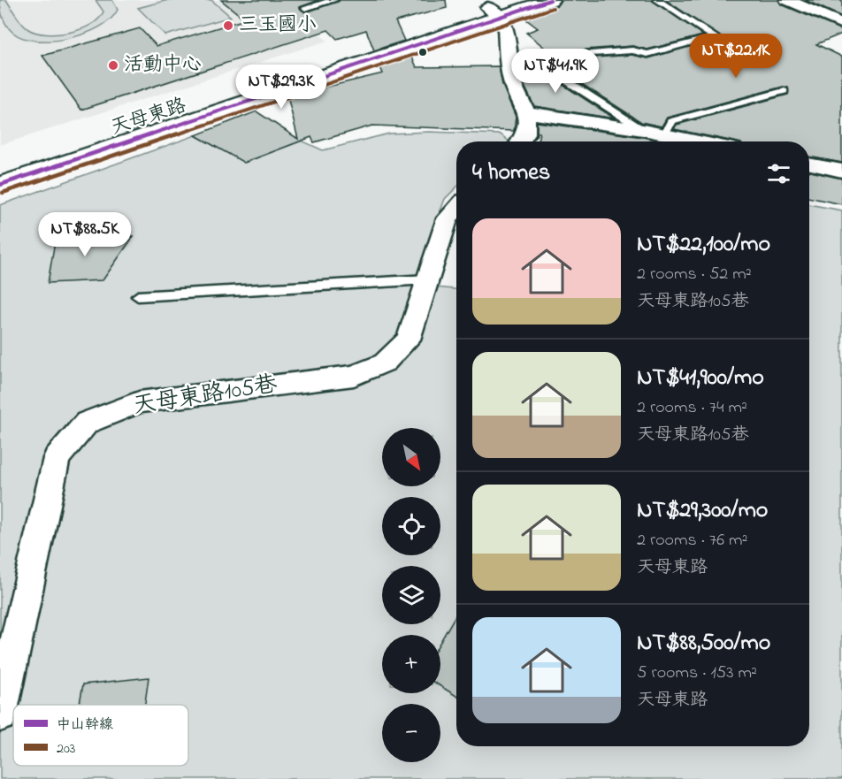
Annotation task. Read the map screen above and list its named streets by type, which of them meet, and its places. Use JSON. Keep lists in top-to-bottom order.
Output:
{
  "streets": {
    "street": ["天母東路", "天母東路105巷"]
  },
  "places": ["三玉國小", "活動中心"],
  "lines": ["transit line 中山幹線", "transit line 203"],
  "legend": ["中山幹線", "203"],
  "north": "bottom right",
  "page": {
    "price": [
      "NT$22.1K",
      "NT$41.9K",
      "NT$29.3K",
      "NT$88.5K"
    ],
    "heading": "4 homes",
    "list": [
      {
        "name": "NT$22,100/mo",
        "note": "2 rooms · 52 m² · 天母東路105巷"
      },
      {
        "name": "NT$41,900/mo",
        "note": "2 rooms · 74 m² · 天母東路105巷"
      },
      {
        "name": "NT$29,300/mo",
        "note": "2 rooms · 76 m² · 天母東路"
      },
      {
        "name": "NT$88,500/mo",
        "note": "5 rooms · 153 m² · 天母東路"
      }
    ],
    "map_buttons": ["+", "−"]
  }
}
